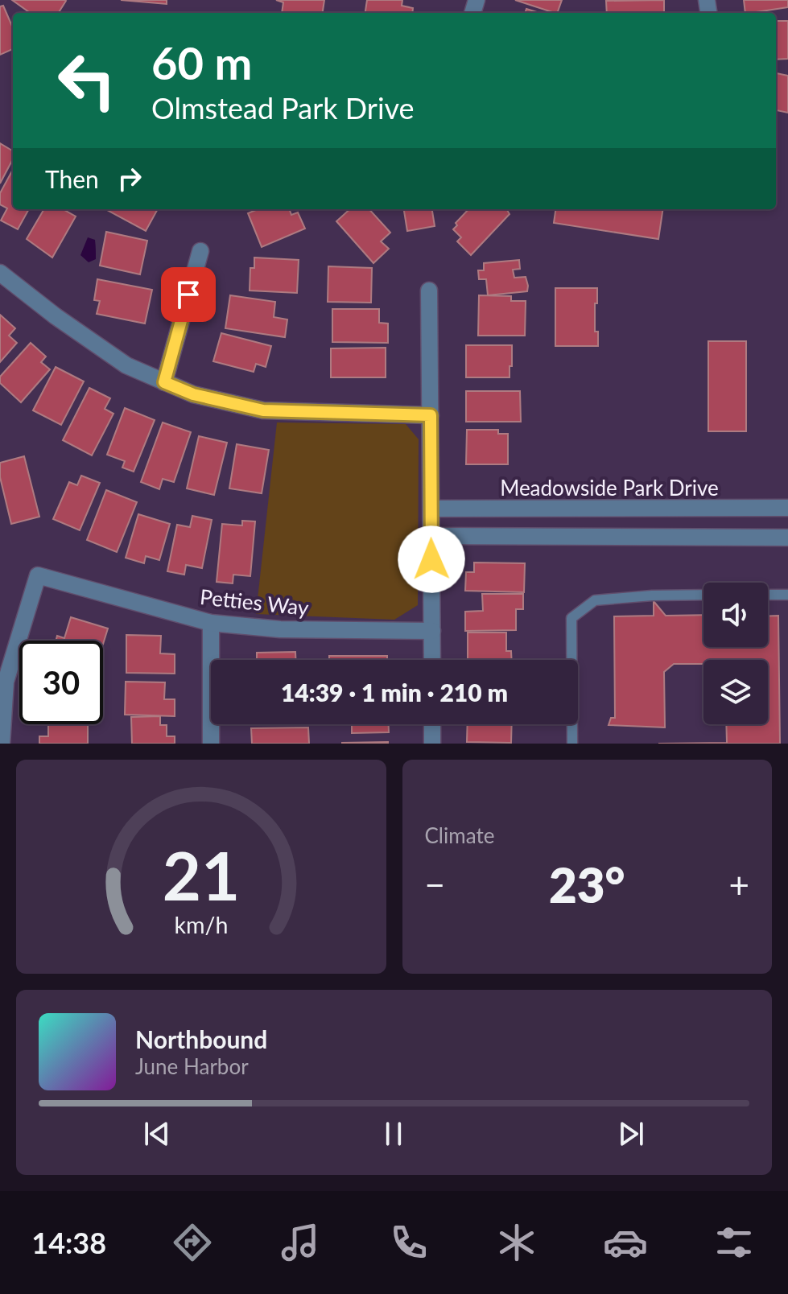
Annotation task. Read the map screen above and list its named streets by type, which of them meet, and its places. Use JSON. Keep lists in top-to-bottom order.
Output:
{
  "streets": {
    "street": ["Meadowside Park Drive", "Petties Way"]
  },
  "page": {
    "turn": ["60 m", "Olmstead Park Drive"],
    "then": "Then",
    "limit": "30",
    "trip": "14:39 · 1 min · 210 m",
    "tile": "Climate",
    "heat": ["−", "23°", "+"],
    "song": ["Northbound", "June Harbor"],
    "tabs": "14:38",
    "gauge": ["21", "km/h"]
  }
}
